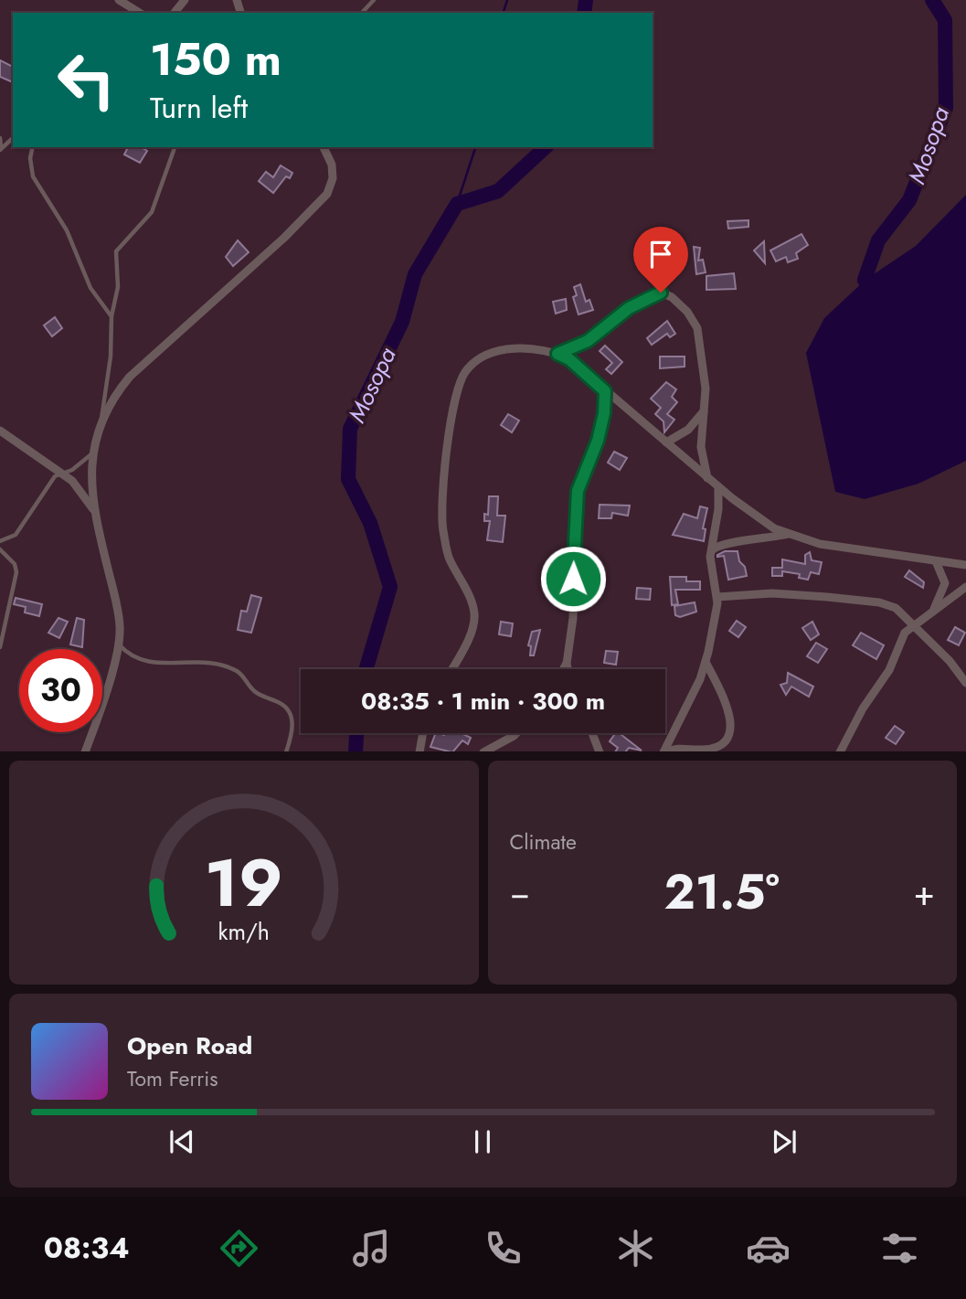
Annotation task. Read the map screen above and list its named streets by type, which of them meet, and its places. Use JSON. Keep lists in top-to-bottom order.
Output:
{
  "water": ["Mosopa"],
  "page": {
    "turn": ["150 m", "Turn left"],
    "limit": "30",
    "trip": "08:35 · 1 min · 300 m",
    "tile": "Climate",
    "heat": ["−", "21.5°", "+"],
    "song": ["Open Road", "Tom Ferris"],
    "tabs": "08:34",
    "gauge": ["19", "km/h"]
  }
}
